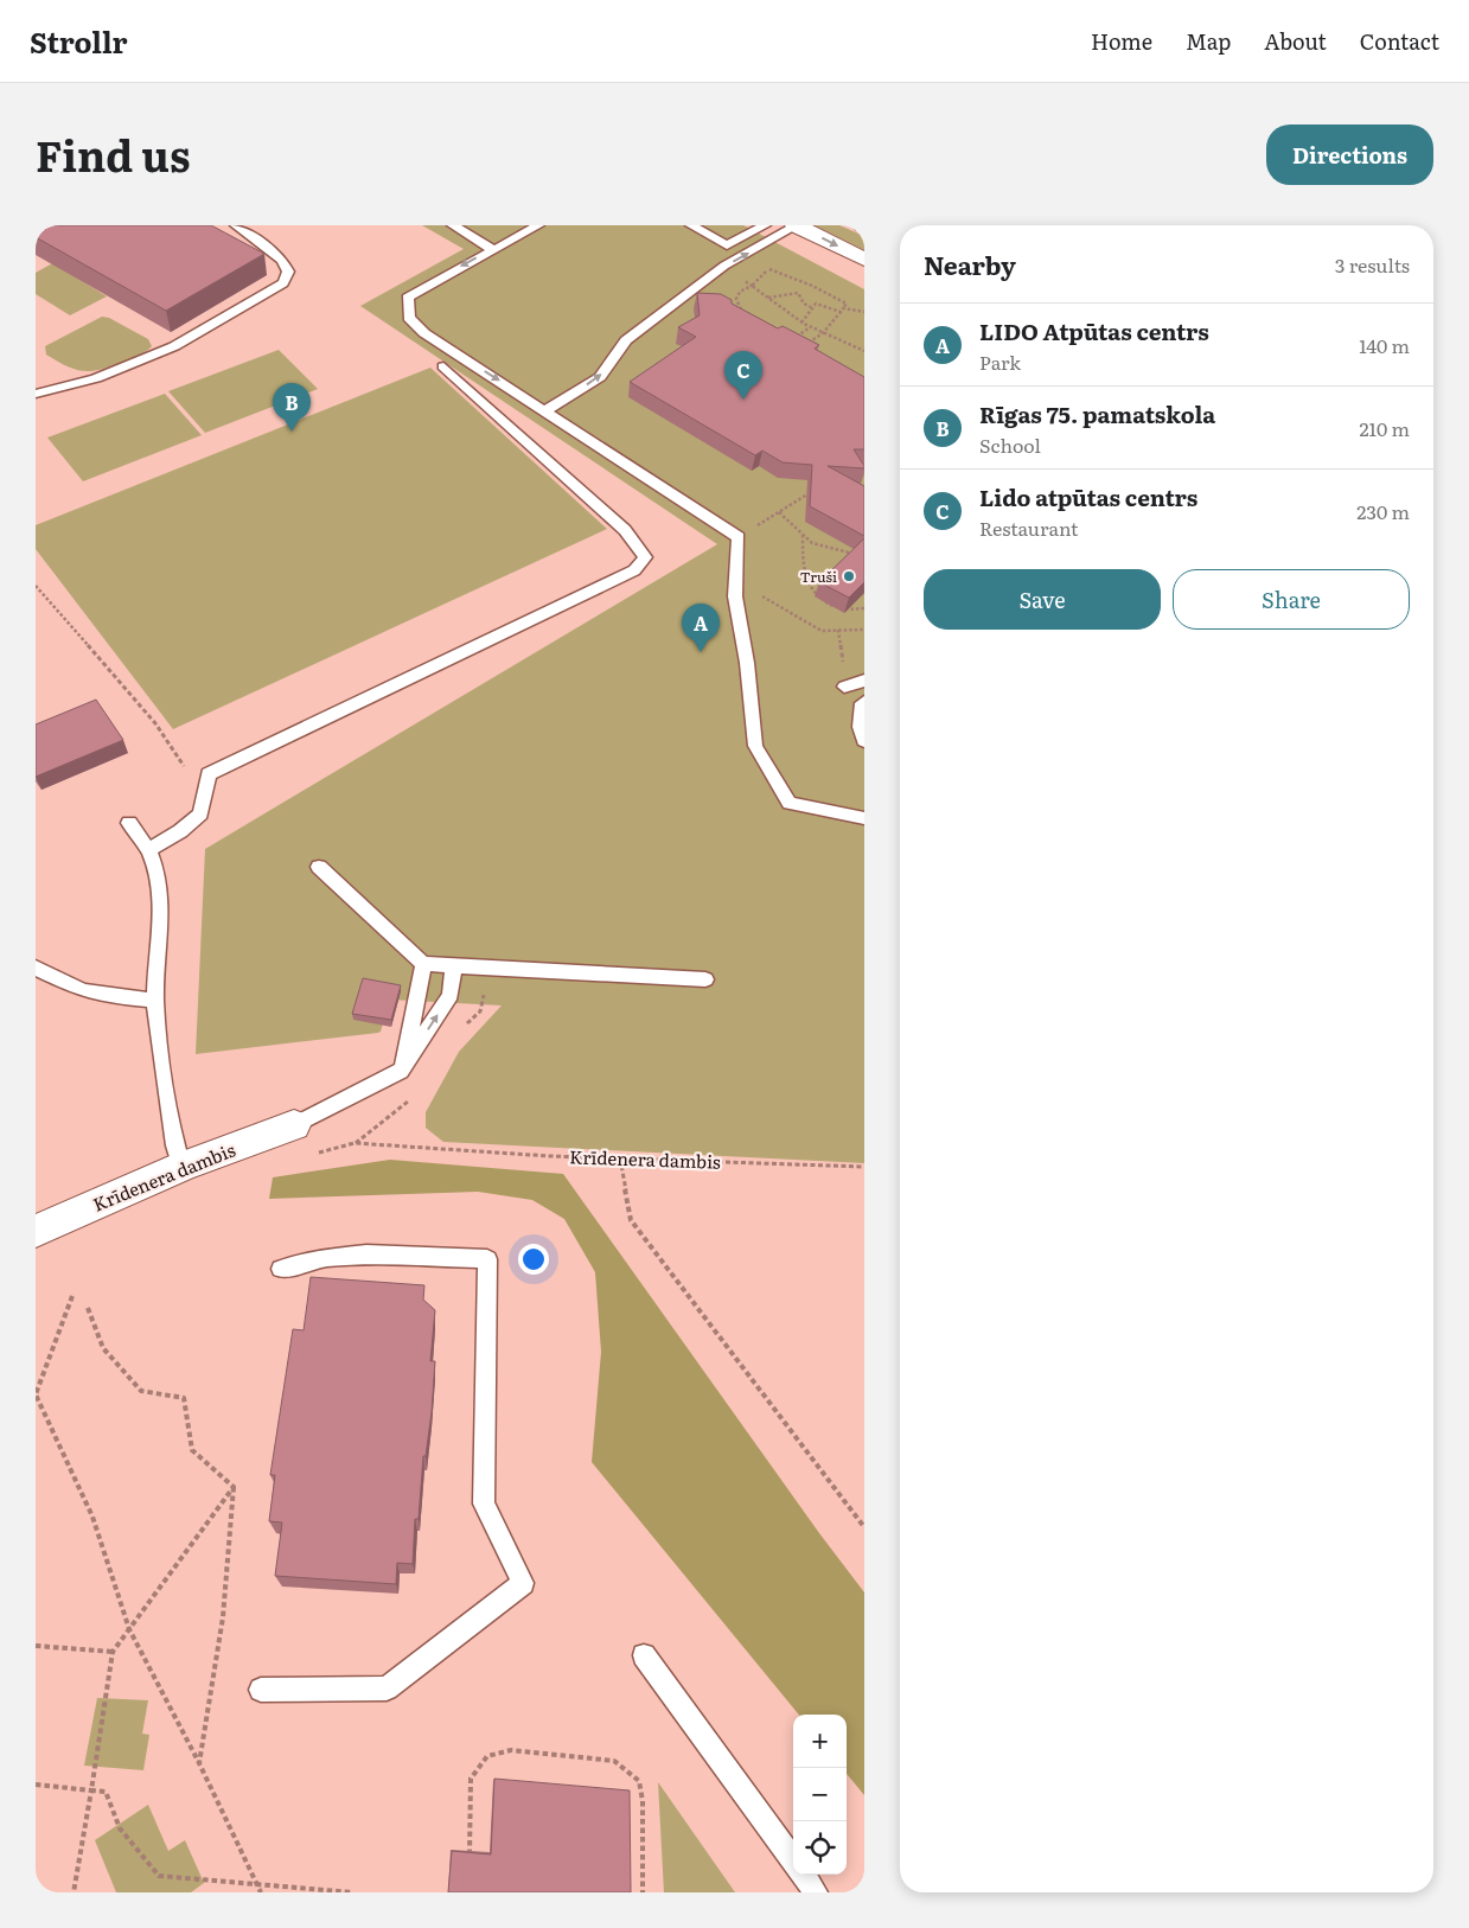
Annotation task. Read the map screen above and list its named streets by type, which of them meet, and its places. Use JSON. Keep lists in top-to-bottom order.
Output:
{
  "streets": {
    "street": ["Krīdenera dambis"]
  },
  "places": ["Truši"],
  "page": {
    "header": "Strollr",
    "nav": [
      "Home",
      "Map",
      "About",
      "Contact"
    ],
    "title": "Find us",
    "buttons": [
      "Directions",
      ["Save", "Share"]
    ],
    "heading": ["Nearby", "3 results"],
    "list": [
      {
        "mark": "A",
        "name": "LIDO Atpūtas centrs",
        "note": "Park",
        "value": "140 m"
      },
      {
        "mark": "B",
        "name": "Rīgas 75. pamatskola",
        "note": "School",
        "value": "210 m"
      },
      {
        "mark": "C",
        "name": "Lido atpūtas centrs",
        "note": "Restaurant",
        "value": "230 m"
      }
    ],
    "pins": ["C", "B", "A"],
    "map_buttons": ["+", "−"]
  }
}
